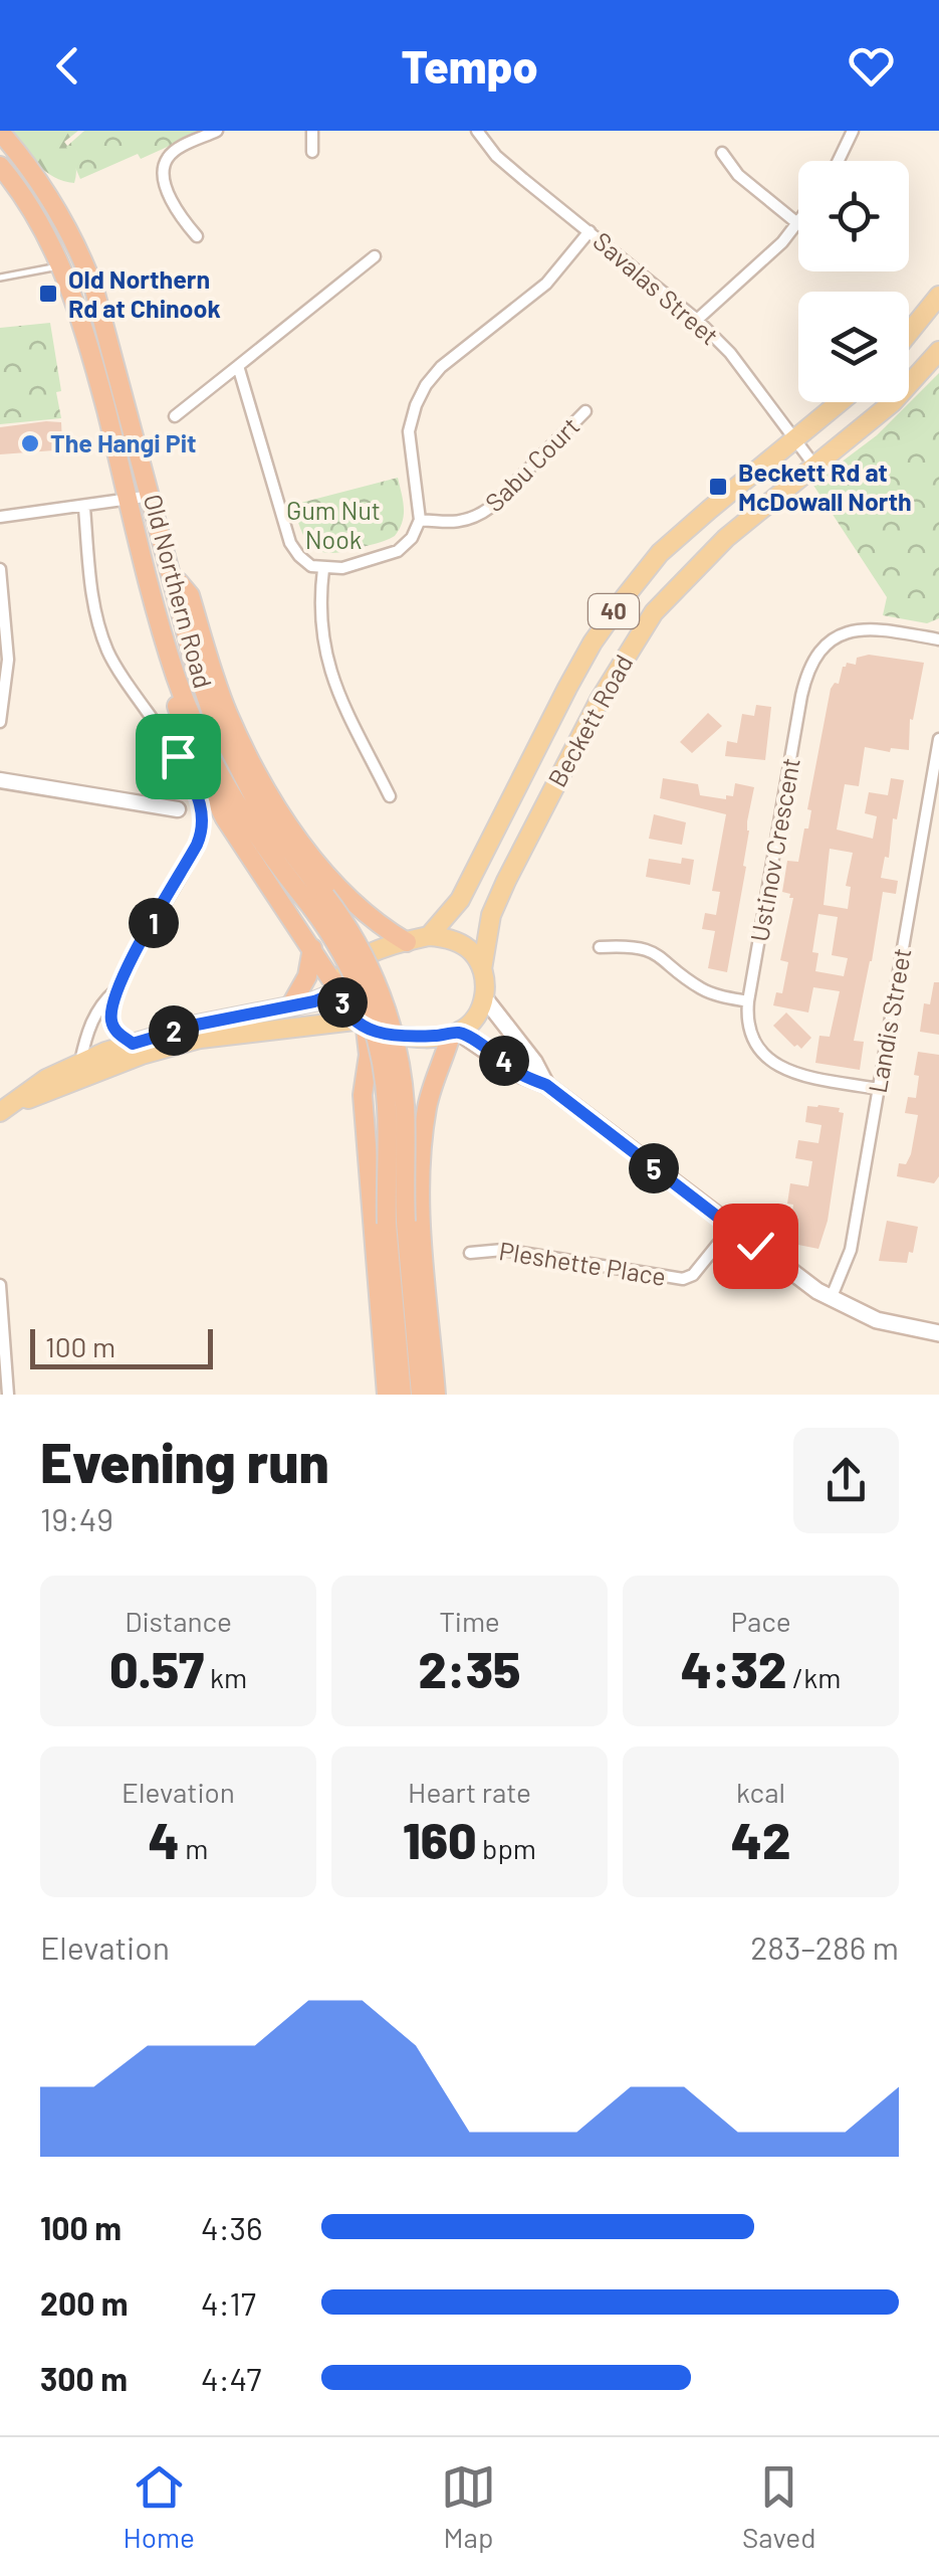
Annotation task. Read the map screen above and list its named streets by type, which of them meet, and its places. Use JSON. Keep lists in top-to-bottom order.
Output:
{
  "streets": {
    "highway": ["Old Northern Road"],
    "main road": ["40", "Beckett Road"],
    "street": [
      "Savalas Street",
      "Sabu Court",
      "Ustinov Crescent",
      "Landis Street",
      "Pleshette Place"
    ]
  },
  "crossings": [
    ["Savalas Street", "Beckett Road"],
    ["40", "Beckett Road"],
    ["Ustinov Crescent", "Landis Street"]
  ],
  "parks": ["Gum Nut Nook"],
  "places": {
    "transit": ["Old Northern Rd at Chinook", "Beckett Rd at McDowall North"],
    "other": ["The Hangi Pit"]
  },
  "scale_bar": "100 m",
  "page": {
    "header": "Tempo",
    "pins": [
      "1",
      "3",
      "2",
      "4",
      "5"
    ],
    "scale": "100 m",
    "heading": ["Evening run", "19:49"],
    "stats": [
      ["Distance", "0.57 km"],
      ["Time", "2:35"],
      ["Pace", "4:32 /km"],
      ["Elevation", "4 m"],
      ["Heart rate", "160 bpm"],
      ["kcal", "42"]
    ],
    "chart": ["Elevation", "283–286 m"],
    "list": [
      {
        "name": "100 m",
        "note": "4:36"
      },
      {
        "name": "200 m",
        "note": "4:17"
      },
      {
        "name": "300 m",
        "note": "4:47"
      }
    ],
    "tabs": ["Home", "Map", "Saved"]
  }
}
